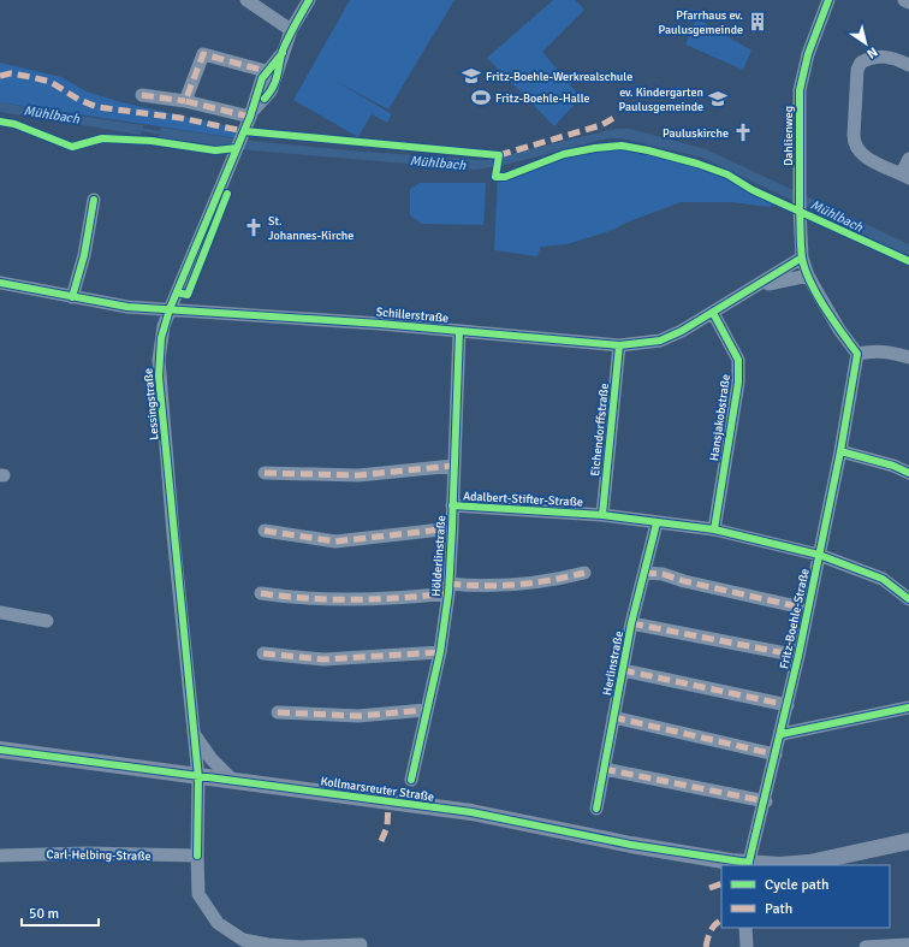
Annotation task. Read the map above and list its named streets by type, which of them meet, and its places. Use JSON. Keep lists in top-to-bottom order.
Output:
{
  "streets": {
    "main road": ["Kollmarsreuter Straße"],
    "street": [
      "Dahlienweg",
      "Schillerstraße",
      "Lessingstraße",
      "Hansjakobstraße",
      "Eichendorffstraße",
      "Adalbert-Stifter-Straße",
      "Hölderlinstraße",
      "Fritz-Boehle-Straße",
      "Herlinstraße",
      "Carl-Helbing-Straße"
    ]
  },
  "crossings": [
    ["Dahlienweg", "Schillerstraße"],
    ["Schillerstraße", "Lessingstraße"],
    ["Schillerstraße", "Hansjakobstraße"],
    ["Schillerstraße", "Eichendorffstraße"],
    ["Schillerstraße", "Hölderlinstraße"],
    ["Lessingstraße", "Kollmarsreuter Straße"],
    ["Hansjakobstraße", "Adalbert-Stifter-Straße"],
    ["Eichendorffstraße", "Adalbert-Stifter-Straße"],
    ["Adalbert-Stifter-Straße", "Hölderlinstraße"],
    ["Adalbert-Stifter-Straße", "Fritz-Boehle-Straße"],
    ["Adalbert-Stifter-Straße", "Herlinstraße"],
    ["Fritz-Boehle-Straße", "Herlinstraße"],
    ["Fritz-Boehle-Straße", "Kollmarsreuter Straße"]
  ],
  "water": ["Mühlbach"],
  "places": {
    "building": ["Pfarrhaus ev. Paulusgemeinde"],
    "school or university": ["Fritz-Boehle-Werkrealschule", "ev. Kindergarten Paulusgemeinde"],
    "sports": ["Fritz-Boehle-Halle"],
    "church": ["Pauluskirche", "St. Johannes-Kirche"]
  },
  "legend": ["Cycle path", "Path"],
  "scale_bar": "50 m",
  "north": "bottom right"
}
